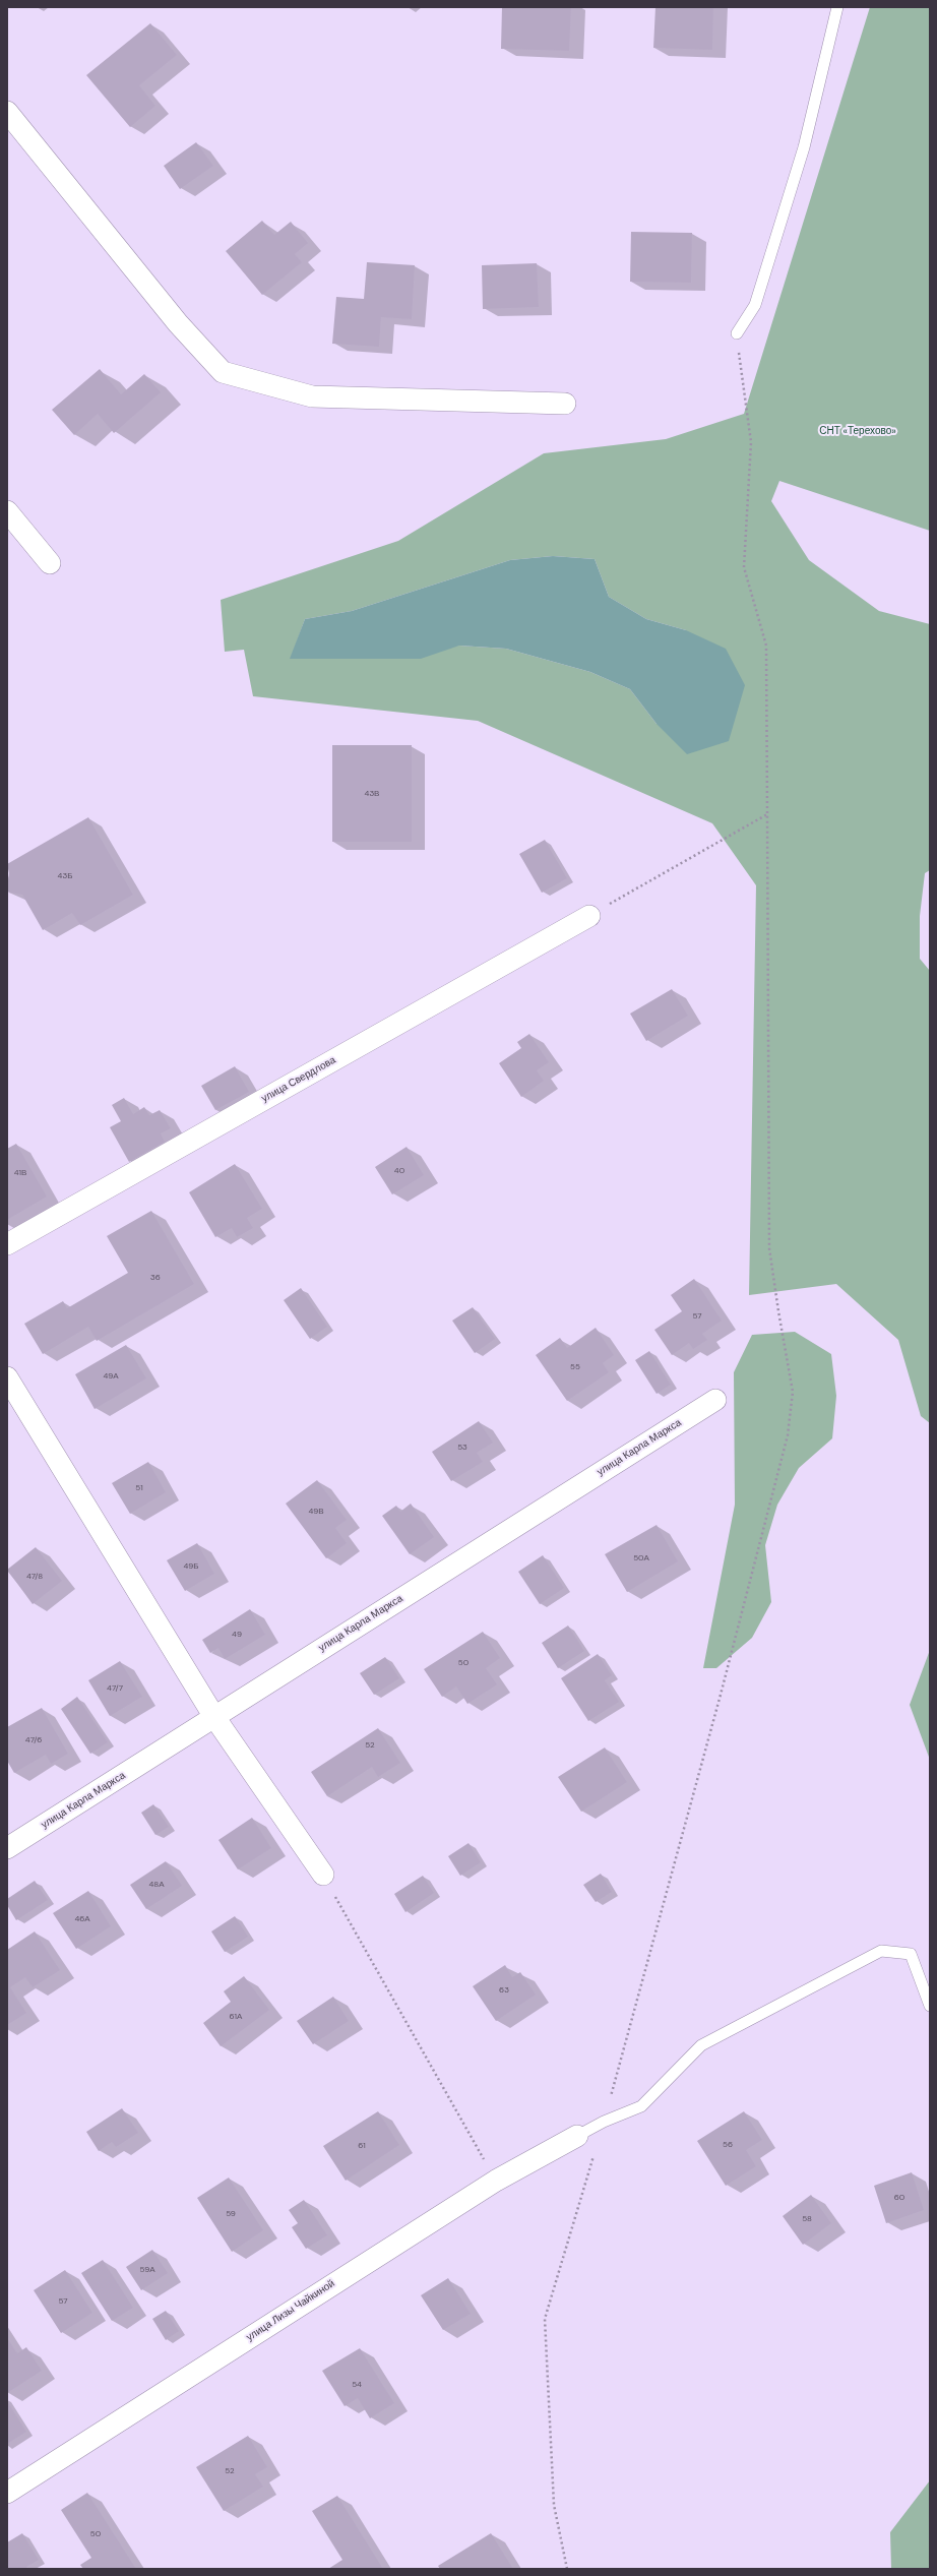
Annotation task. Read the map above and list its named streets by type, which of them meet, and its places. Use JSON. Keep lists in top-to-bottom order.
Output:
{
  "streets": {
    "street": ["улица Свердлова", "улица Карла Маркса", "улица Лизы Чайкиной"]
  },
  "parks": ["СНТ «Терехово»"],
  "house_numbers": [
    "43В",
    "43Б",
    "40",
    "41В",
    "36",
    "57",
    "55",
    "49А",
    "53",
    "51",
    "49В",
    "50А",
    "49Б",
    "47/8",
    "49",
    "50",
    "47/7",
    "47/6",
    "52",
    "48А",
    "46А",
    "63",
    "61А",
    "56",
    "61",
    "60",
    "59",
    "58",
    "59А",
    "57",
    "54",
    "52",
    "50"
  ]
}
